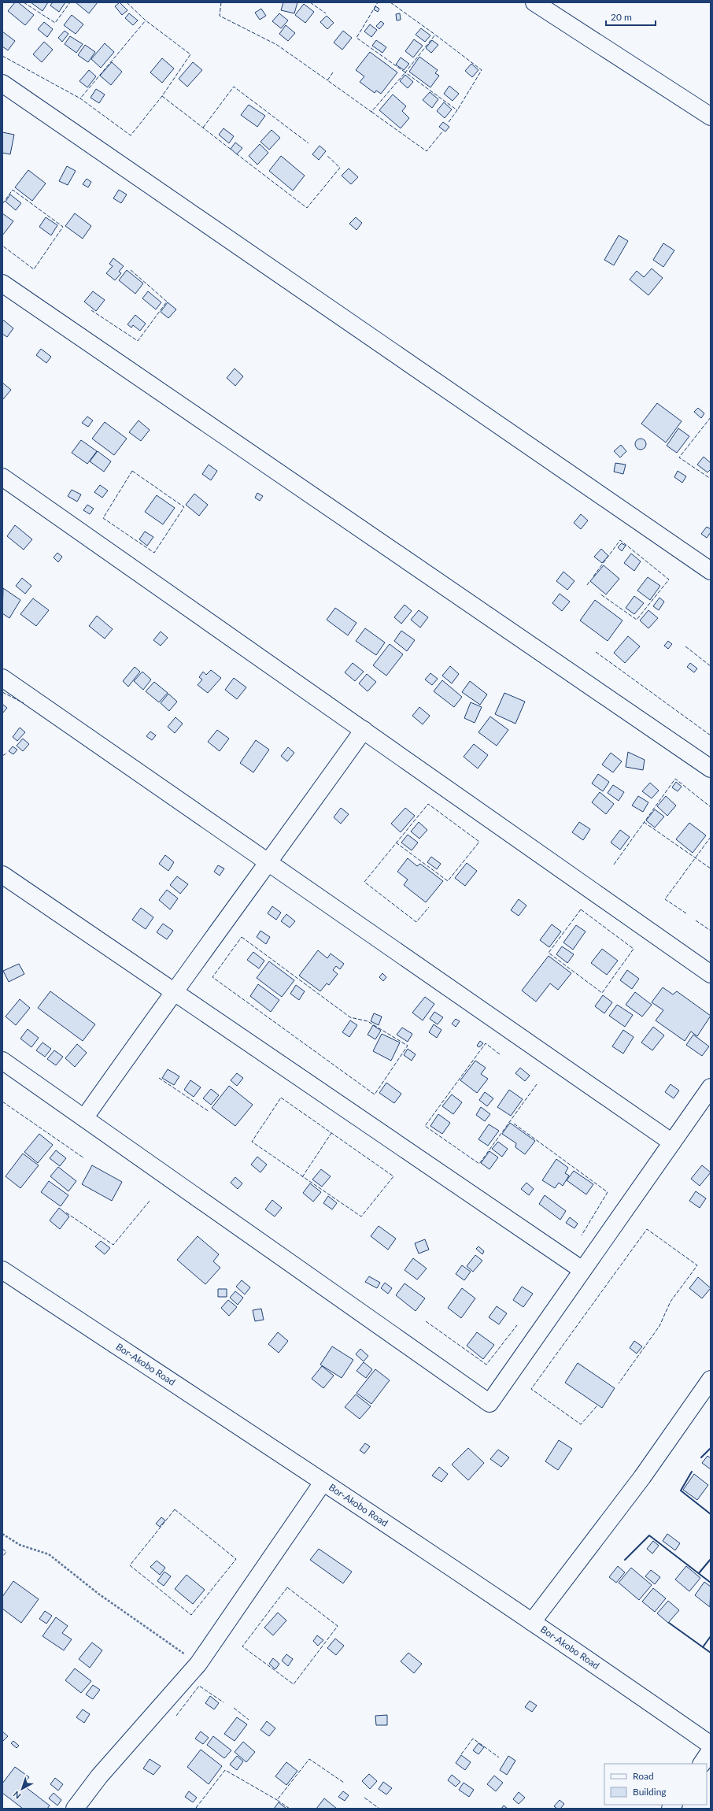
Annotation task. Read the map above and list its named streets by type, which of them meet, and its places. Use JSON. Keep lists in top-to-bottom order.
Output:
{
  "streets": {
    "street": ["Bor-Akobo Road"]
  },
  "legend": ["Road", "Building"],
  "scale_bar": "20 m",
  "north": "bottom left"
}
